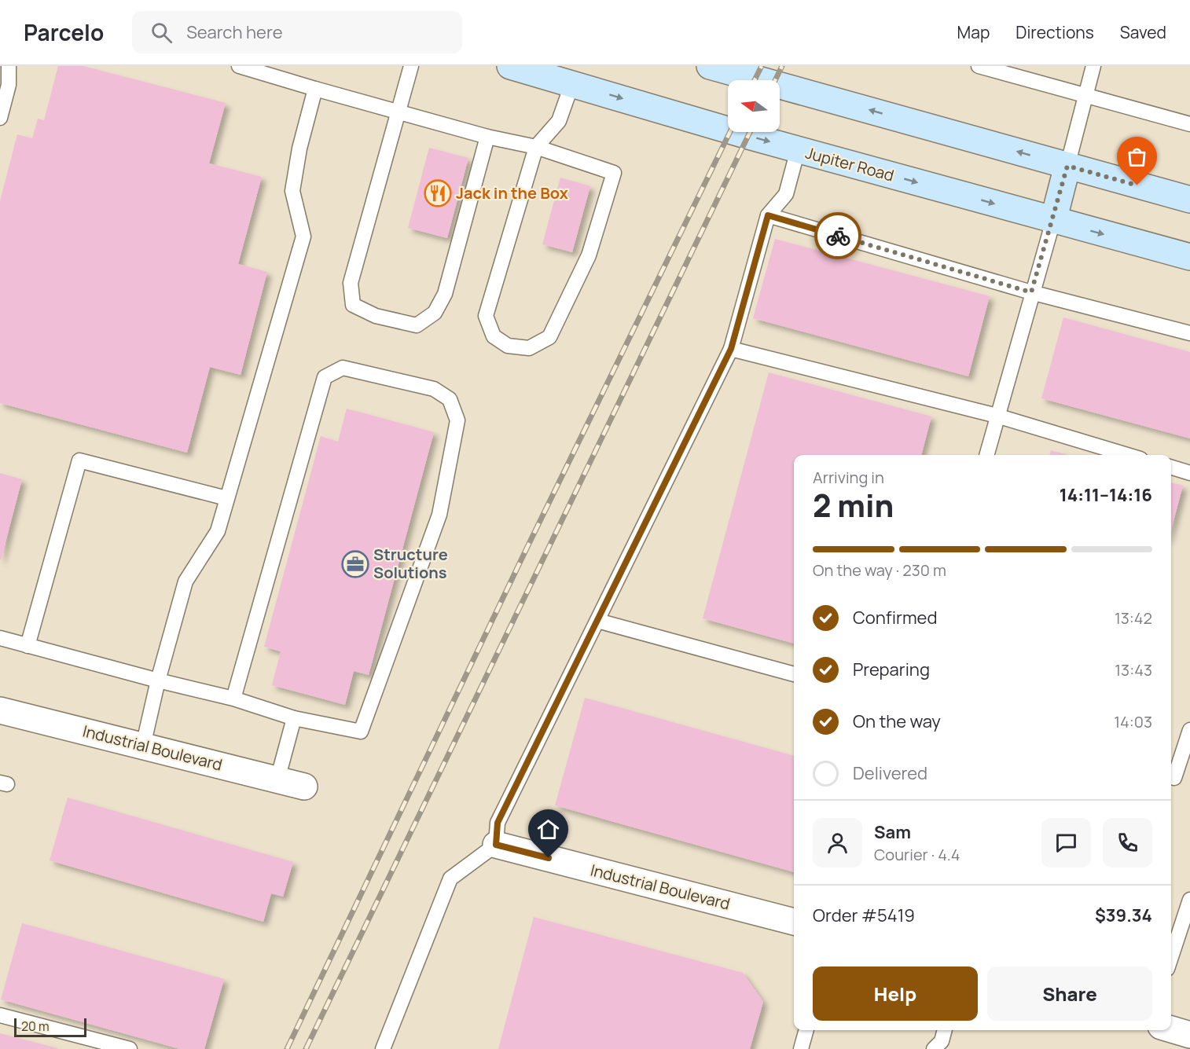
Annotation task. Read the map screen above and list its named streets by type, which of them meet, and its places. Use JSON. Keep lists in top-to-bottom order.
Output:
{
  "streets": {
    "main road": ["Jupiter Road"],
    "street": ["Industrial Boulevard"]
  },
  "places": {
    "restaurant": ["Jack in the Box"],
    "office": ["Structure Solutions"]
  },
  "scale_bar": "20 m",
  "north": "left",
  "page": {
    "header": "Parcelo",
    "search": "Search here",
    "nav": ["Map", "Directions", "Saved"],
    "heading": ["2 min", "Arriving in", "14:11–14:16"],
    "panel": [
      "Sam",
      "Courier · 4.4",
      "Order #5419",
      "$39.34"
    ],
    "bar": "On the way · 230 m",
    "list": [
      ["Confirmed", "13:42"],
      ["Preparing", "13:43"],
      ["On the way", "14:03"],
      "Delivered"
    ],
    "buttons": ["Help", "Share"],
    "scale": "20 m"
  }
}
